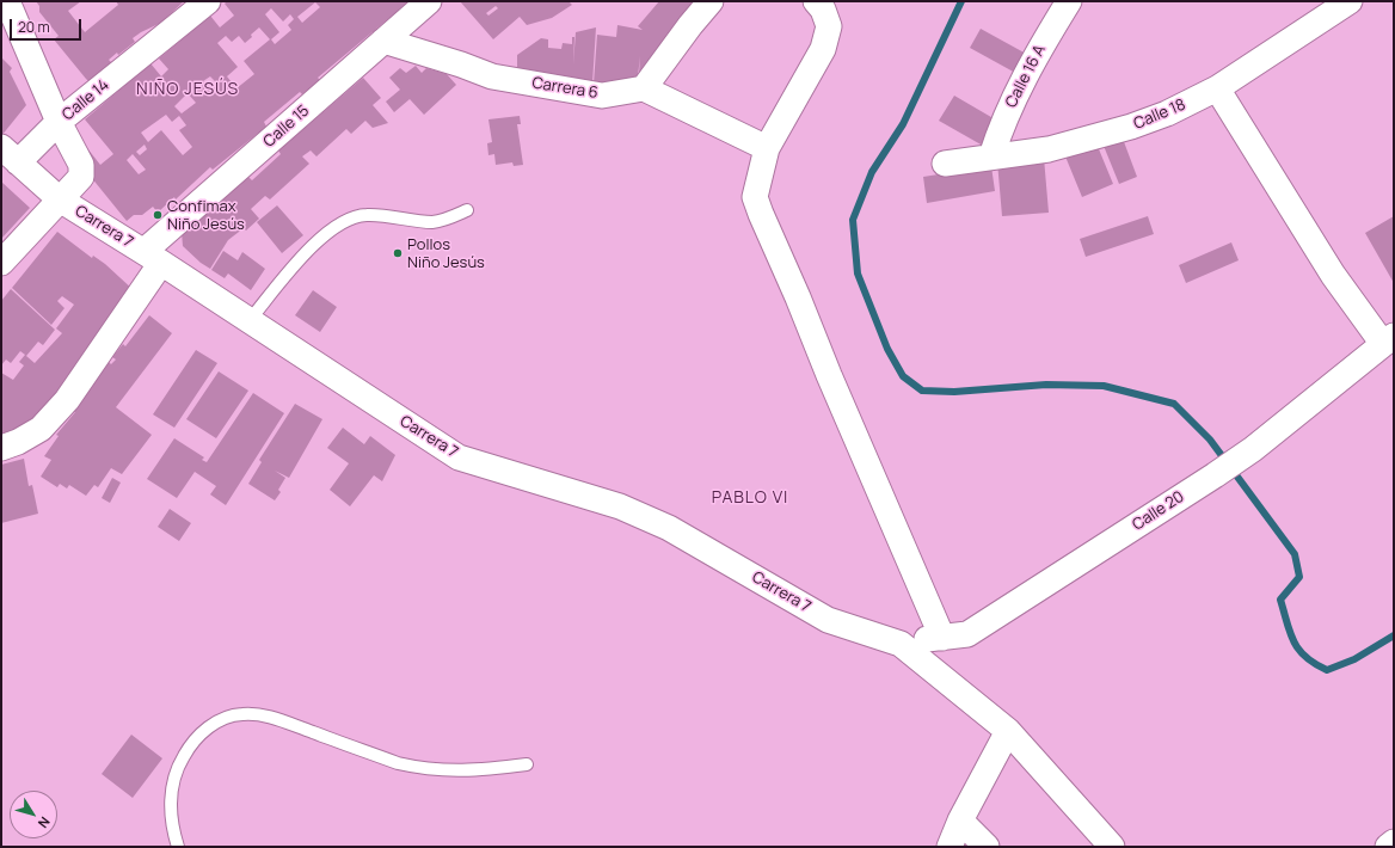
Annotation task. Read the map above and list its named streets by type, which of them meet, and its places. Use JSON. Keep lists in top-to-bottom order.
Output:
{
  "streets": {
    "street": [
      "Calle 16 A",
      "Carrera 6",
      "Calle 14",
      "Calle 18",
      "Calle 15",
      "Carrera 7",
      "Calle 20"
    ]
  },
  "crossings": [
    ["Calle 16 A", "Calle 18"],
    ["Carrera 6", "Calle 15"],
    ["Calle 14", "Carrera 7"],
    ["Calle 15", "Carrera 7"],
    ["Carrera 7", "Calle 20"]
  ],
  "districts": ["NIÑO JESÚS", "PABLO VI"],
  "places": ["Confimax Niño Jesús", "Pollos Niño Jesús"],
  "scale_bar": "20 m",
  "north": "bottom right"
}
